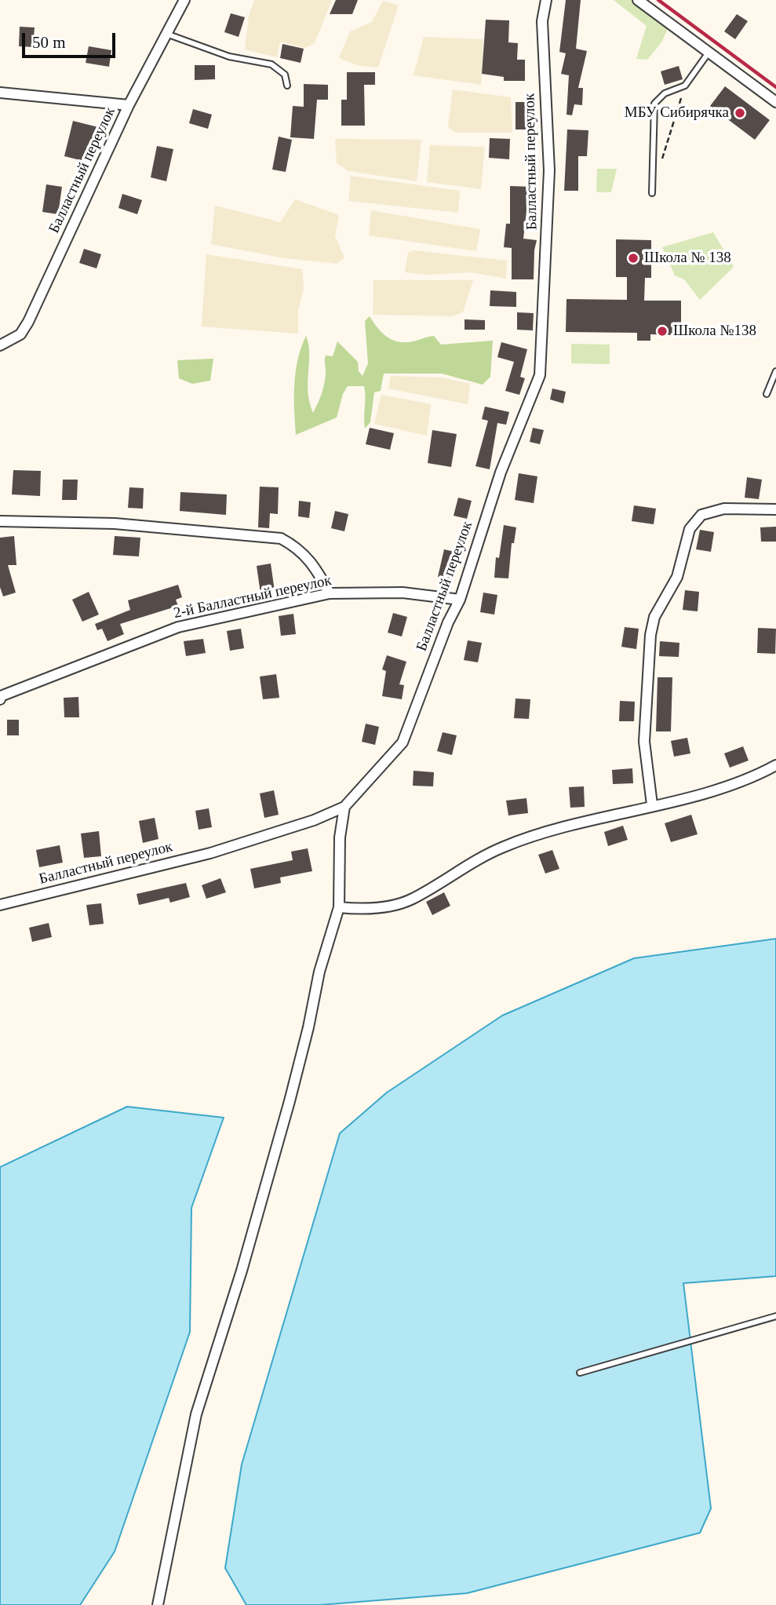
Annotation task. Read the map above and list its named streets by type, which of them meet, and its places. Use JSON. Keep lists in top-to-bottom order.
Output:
{
  "streets": {
    "street": ["Балластный переулок", "2-й Балластный переулок"]
  },
  "crossings": [
    ["Балластный переулок", "2-й Балластный переулок"]
  ],
  "places": ["МБУ Сибирячка", "Школа № 138", "Школа №138"],
  "scale_bar": "50 m"
}
